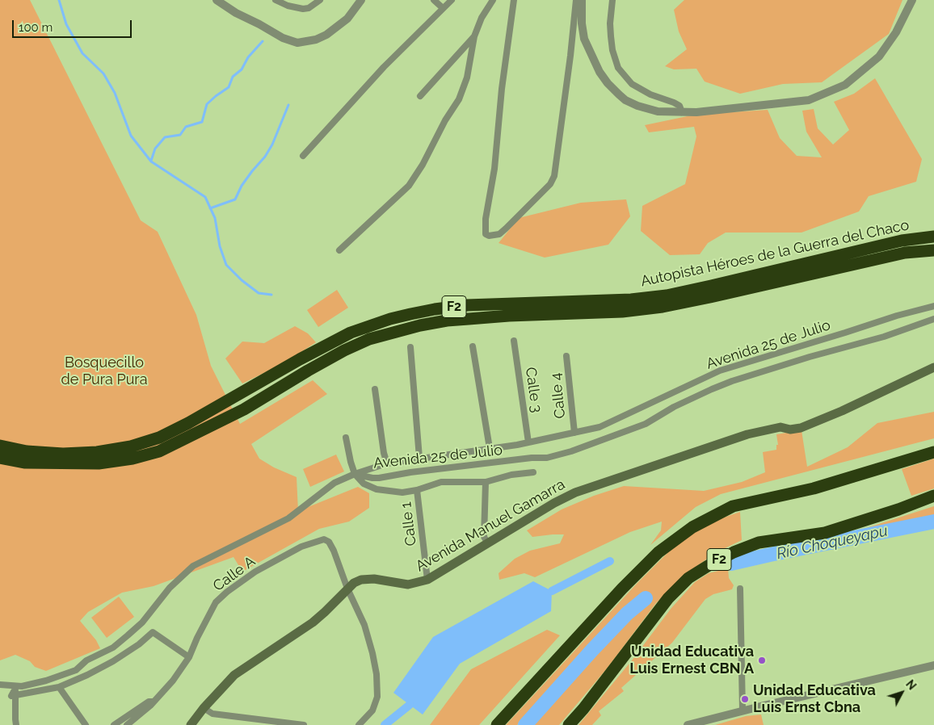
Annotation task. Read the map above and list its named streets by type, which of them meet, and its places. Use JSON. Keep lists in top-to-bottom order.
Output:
{
  "streets": {
    "highway": ["Autopista Héroes de la Guerra del Chaco", "F2"],
    "main road": ["Avenida Manuel Gamarra"],
    "street": [
      "Avenida 25 de Julio",
      "Calle 3",
      "Calle 4",
      "Calle 1",
      "Calle A"
    ]
  },
  "crossings": [
    ["Avenida 25 de Julio", "Calle 3"],
    ["Avenida 25 de Julio", "Calle 4"],
    ["Calle 1", "Avenida Manuel Gamarra"],
    ["Avenida Manuel Gamarra", "Calle A"]
  ],
  "water": ["Río Choqueyapu"],
  "parks": ["Bosquecillo de Pura Pura"],
  "places": ["Unidad Educativa Luis Ernest CBN A", "Unidad Educativa Luis Ernst Cbna"],
  "scale_bar": "100 m",
  "north": "top right"
}
